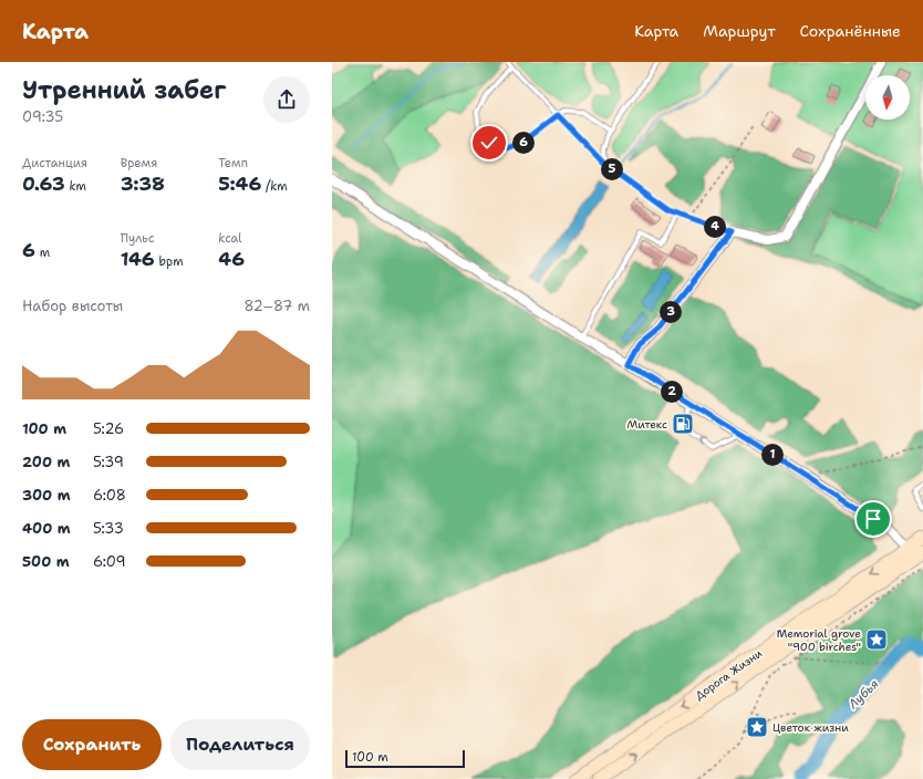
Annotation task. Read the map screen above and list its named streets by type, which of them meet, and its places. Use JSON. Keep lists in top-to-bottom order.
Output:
{
  "streets": {
    "main road": ["Дорога Жизни"]
  },
  "water": ["Лубья"],
  "places": {
    "fuel station": ["Митекс"],
    "place": ["Memorial grove \"900 birches\"", "Цветок жизни"]
  },
  "scale_bar": "100 m",
  "north": "bottom",
  "page": {
    "header": "Карта",
    "nav": ["Карта", "Маршрут", "Сохранённые"],
    "heading": ["Утренний забег", "09:35"],
    "pins": [
      "6",
      "5",
      "4",
      "3",
      "2",
      "1"
    ],
    "stats": [
      ["Дистанция", "0.63 km"],
      ["Время", "3:38"],
      ["Темп", "5:46 /km"],
      ["6 m"],
      ["Пульс", "146 bpm"],
      ["kcal", "46"]
    ],
    "chart": ["Набор высоты", "82–87 m"],
    "list": [
      {
        "name": "100 m",
        "note": "5:26"
      },
      {
        "name": "200 m",
        "note": "5:39"
      },
      {
        "name": "300 m",
        "note": "6:08"
      },
      {
        "name": "400 m",
        "note": "5:33"
      },
      {
        "name": "500 m",
        "note": "6:09"
      }
    ],
    "buttons": ["Сохранить", "Поделиться"],
    "scale": "100 m"
  }
}
